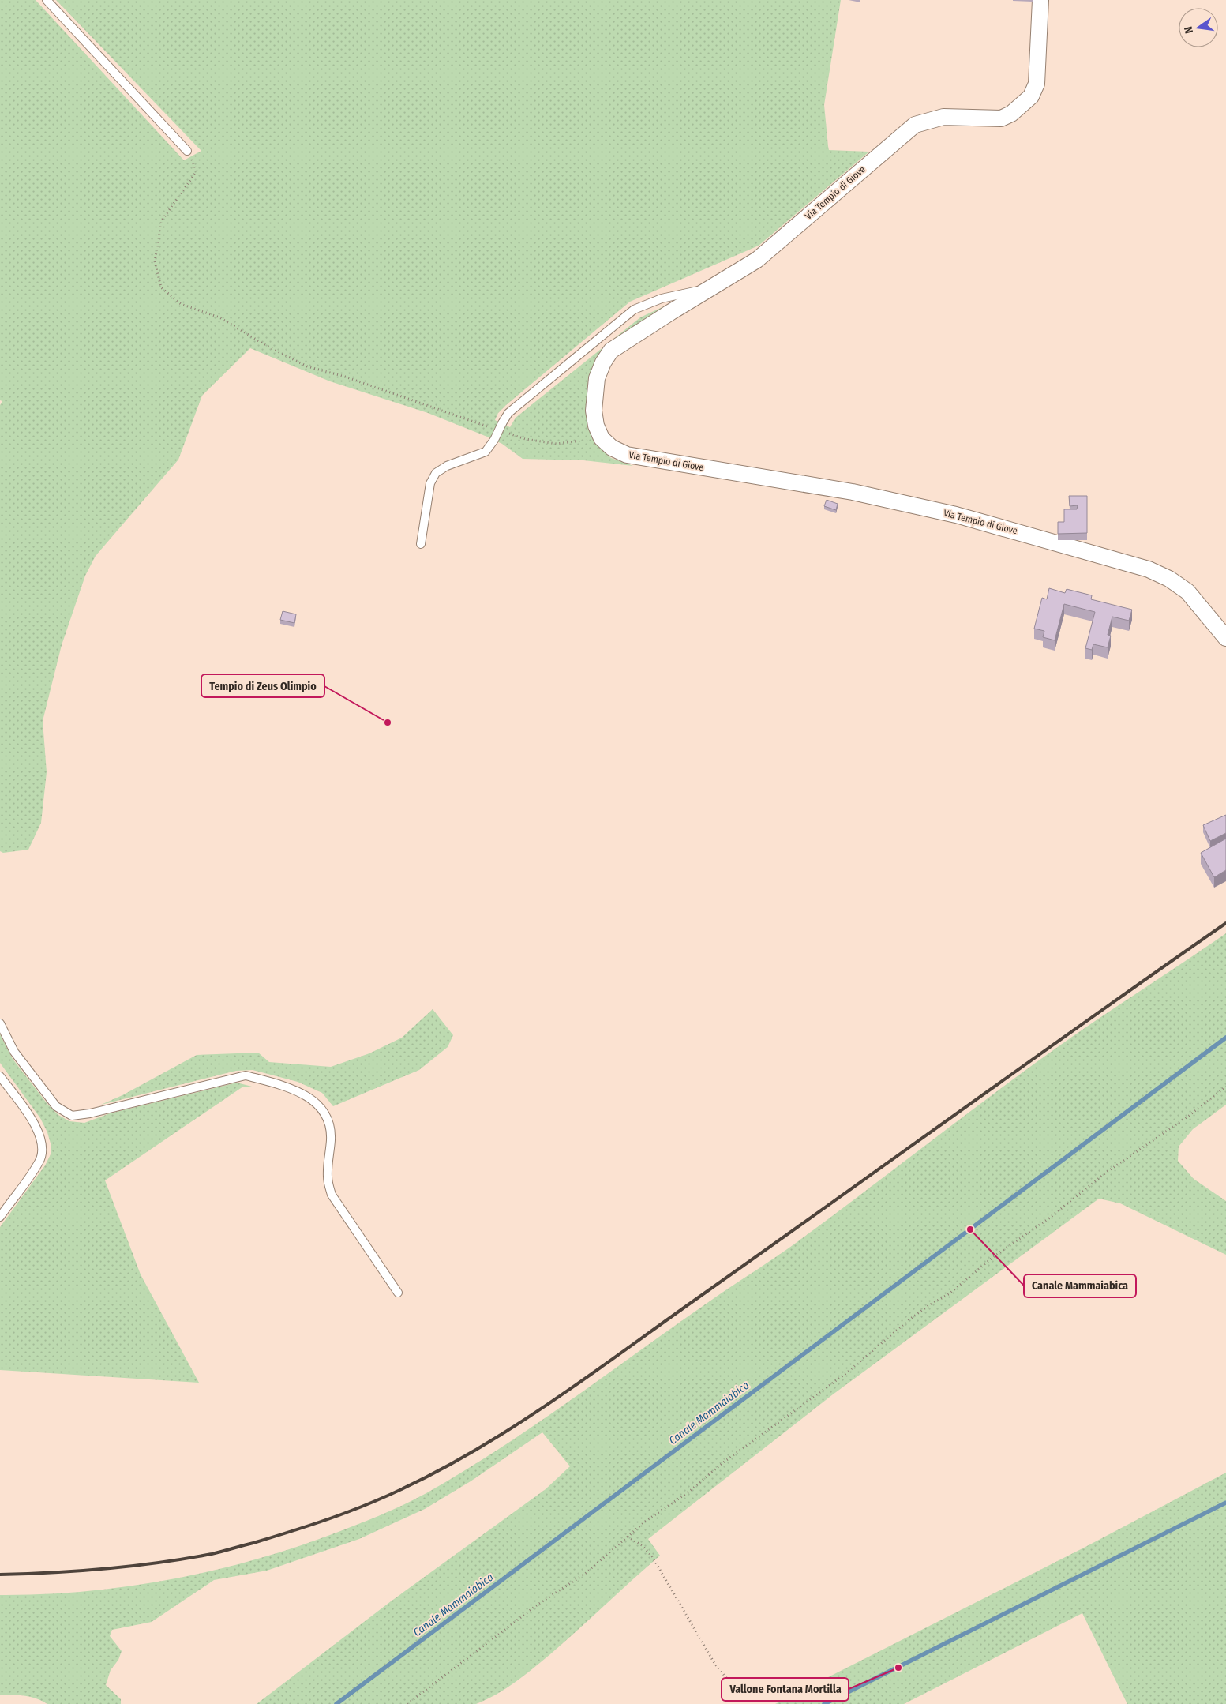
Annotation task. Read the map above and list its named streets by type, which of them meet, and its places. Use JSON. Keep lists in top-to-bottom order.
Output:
{
  "streets": {
    "street": ["Via Tempio di Giove"]
  },
  "water": ["Canale Mammaiabica"],
  "places": ["Tempio di Zeus Olimpio", "Canale Mammaiabica", "Vallone Fontana Mortilla"],
  "north": "left"
}
